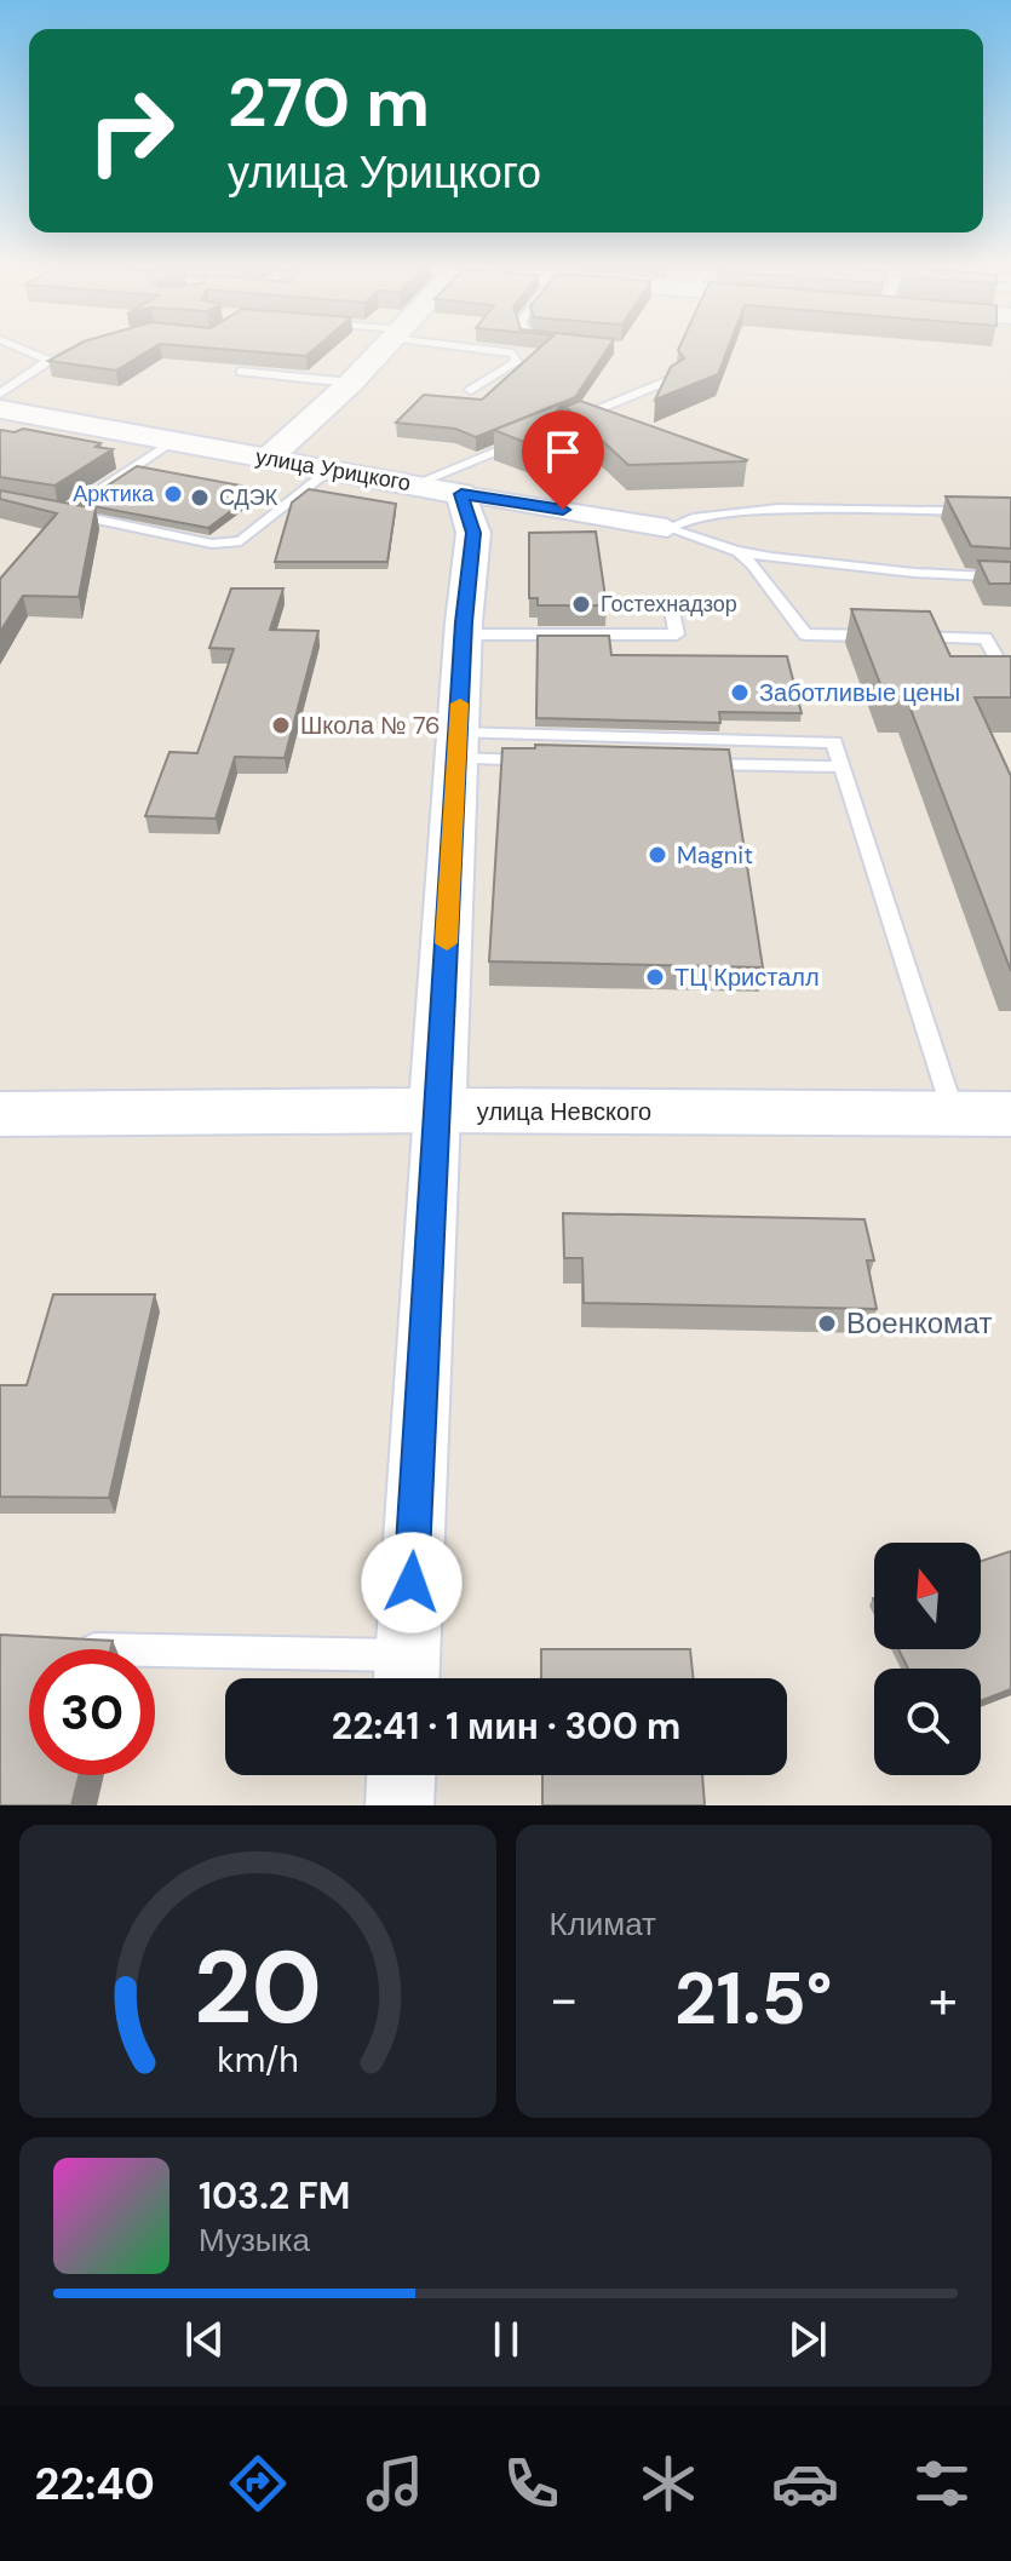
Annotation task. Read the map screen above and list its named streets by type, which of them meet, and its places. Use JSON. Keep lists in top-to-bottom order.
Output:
{
  "streets": {
    "street": ["улица Урицкого", "улица Невского"]
  },
  "places": [
    "Арктика",
    "СДЭК",
    "Гостехнадзор",
    "Заботливые цены",
    "Школа № 76",
    "Magnit",
    "ТЦ Кристалл",
    "Военкомат"
  ],
  "north": "top",
  "page": {
    "turn": ["270 m", "улица Урицкого"],
    "limit": "30",
    "trip": "22:41 · 1 мин · 300 m",
    "tile": "Климат",
    "heat": ["−", "21.5°", "+"],
    "song": ["103.2 FM", "Музыка"],
    "tabs": "22:40",
    "gauge": ["20", "km/h"]
  }
}
